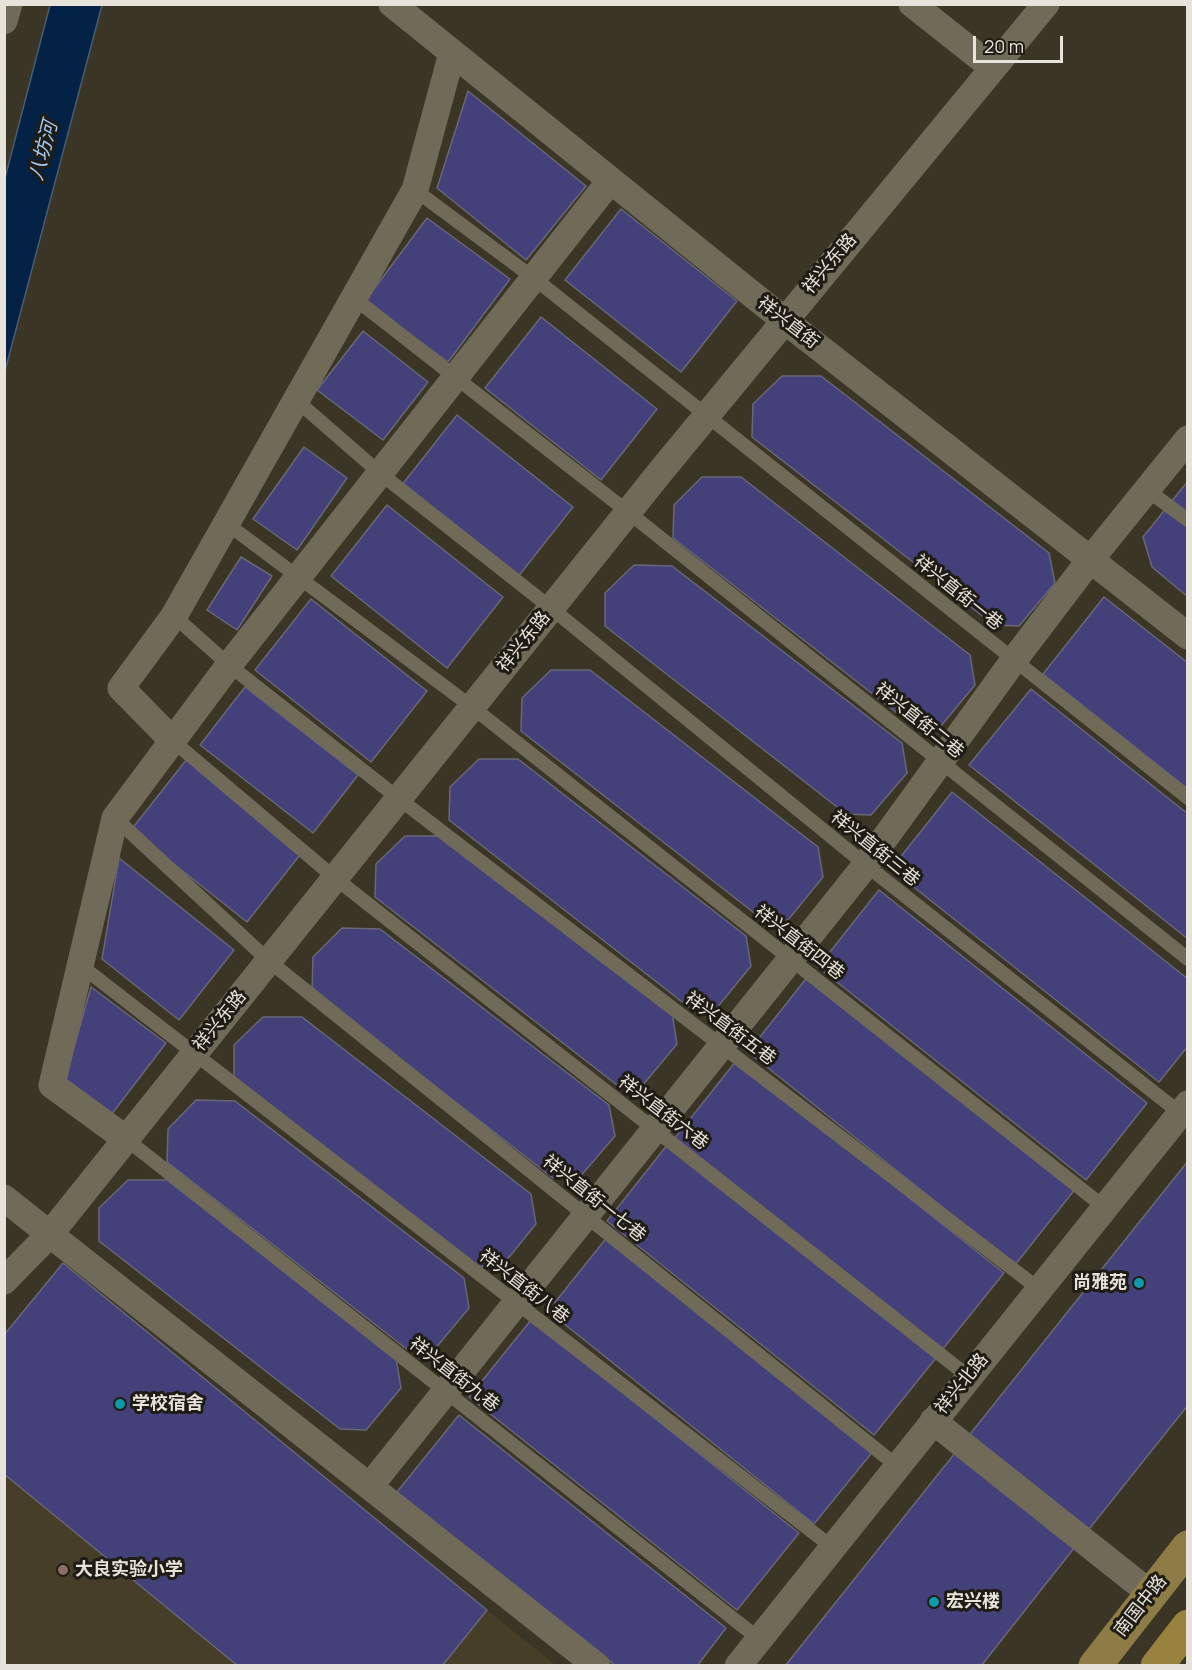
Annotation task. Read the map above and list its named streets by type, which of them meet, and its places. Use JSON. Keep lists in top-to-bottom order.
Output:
{
  "streets": {
    "main road": ["南国中路"],
    "street": ["祥兴东路", "祥兴直街", "祥兴北路"],
    "lane": [
      "祥兴直街一巷",
      "祥兴直街二巷",
      "祥兴直街三巷",
      "祥兴直街四巷",
      "祥兴直街五巷",
      "祥兴直街六巷",
      "祥兴直街一七巷",
      "祥兴直街八巷",
      "祥兴直街九巷"
    ]
  },
  "crossings": [
    ["祥兴东路", "祥兴直街"],
    ["祥兴东路", "祥兴直街一巷"],
    ["祥兴东路", "祥兴直街二巷"],
    ["祥兴东路", "祥兴直街三巷"],
    ["祥兴东路", "祥兴直街四巷"],
    ["祥兴东路", "祥兴直街五巷"],
    ["祥兴东路", "祥兴直街六巷"],
    ["祥兴东路", "祥兴直街一七巷"],
    ["祥兴东路", "祥兴直街八巷"],
    ["祥兴东路", "祥兴直街九巷"],
    ["祥兴直街三巷", "祥兴北路"],
    ["祥兴直街四巷", "祥兴北路"],
    ["祥兴直街五巷", "祥兴北路"],
    ["祥兴直街六巷", "祥兴北路"],
    ["祥兴直街一七巷", "祥兴北路"],
    ["祥兴直街八巷", "祥兴北路"],
    ["祥兴直街九巷", "祥兴北路"]
  ],
  "water": ["八坊河"],
  "places": [
    "尚雅苑",
    "学校宿舍",
    "大良实验小学",
    "宏兴楼"
  ],
  "scale_bar": "20 m"
}
